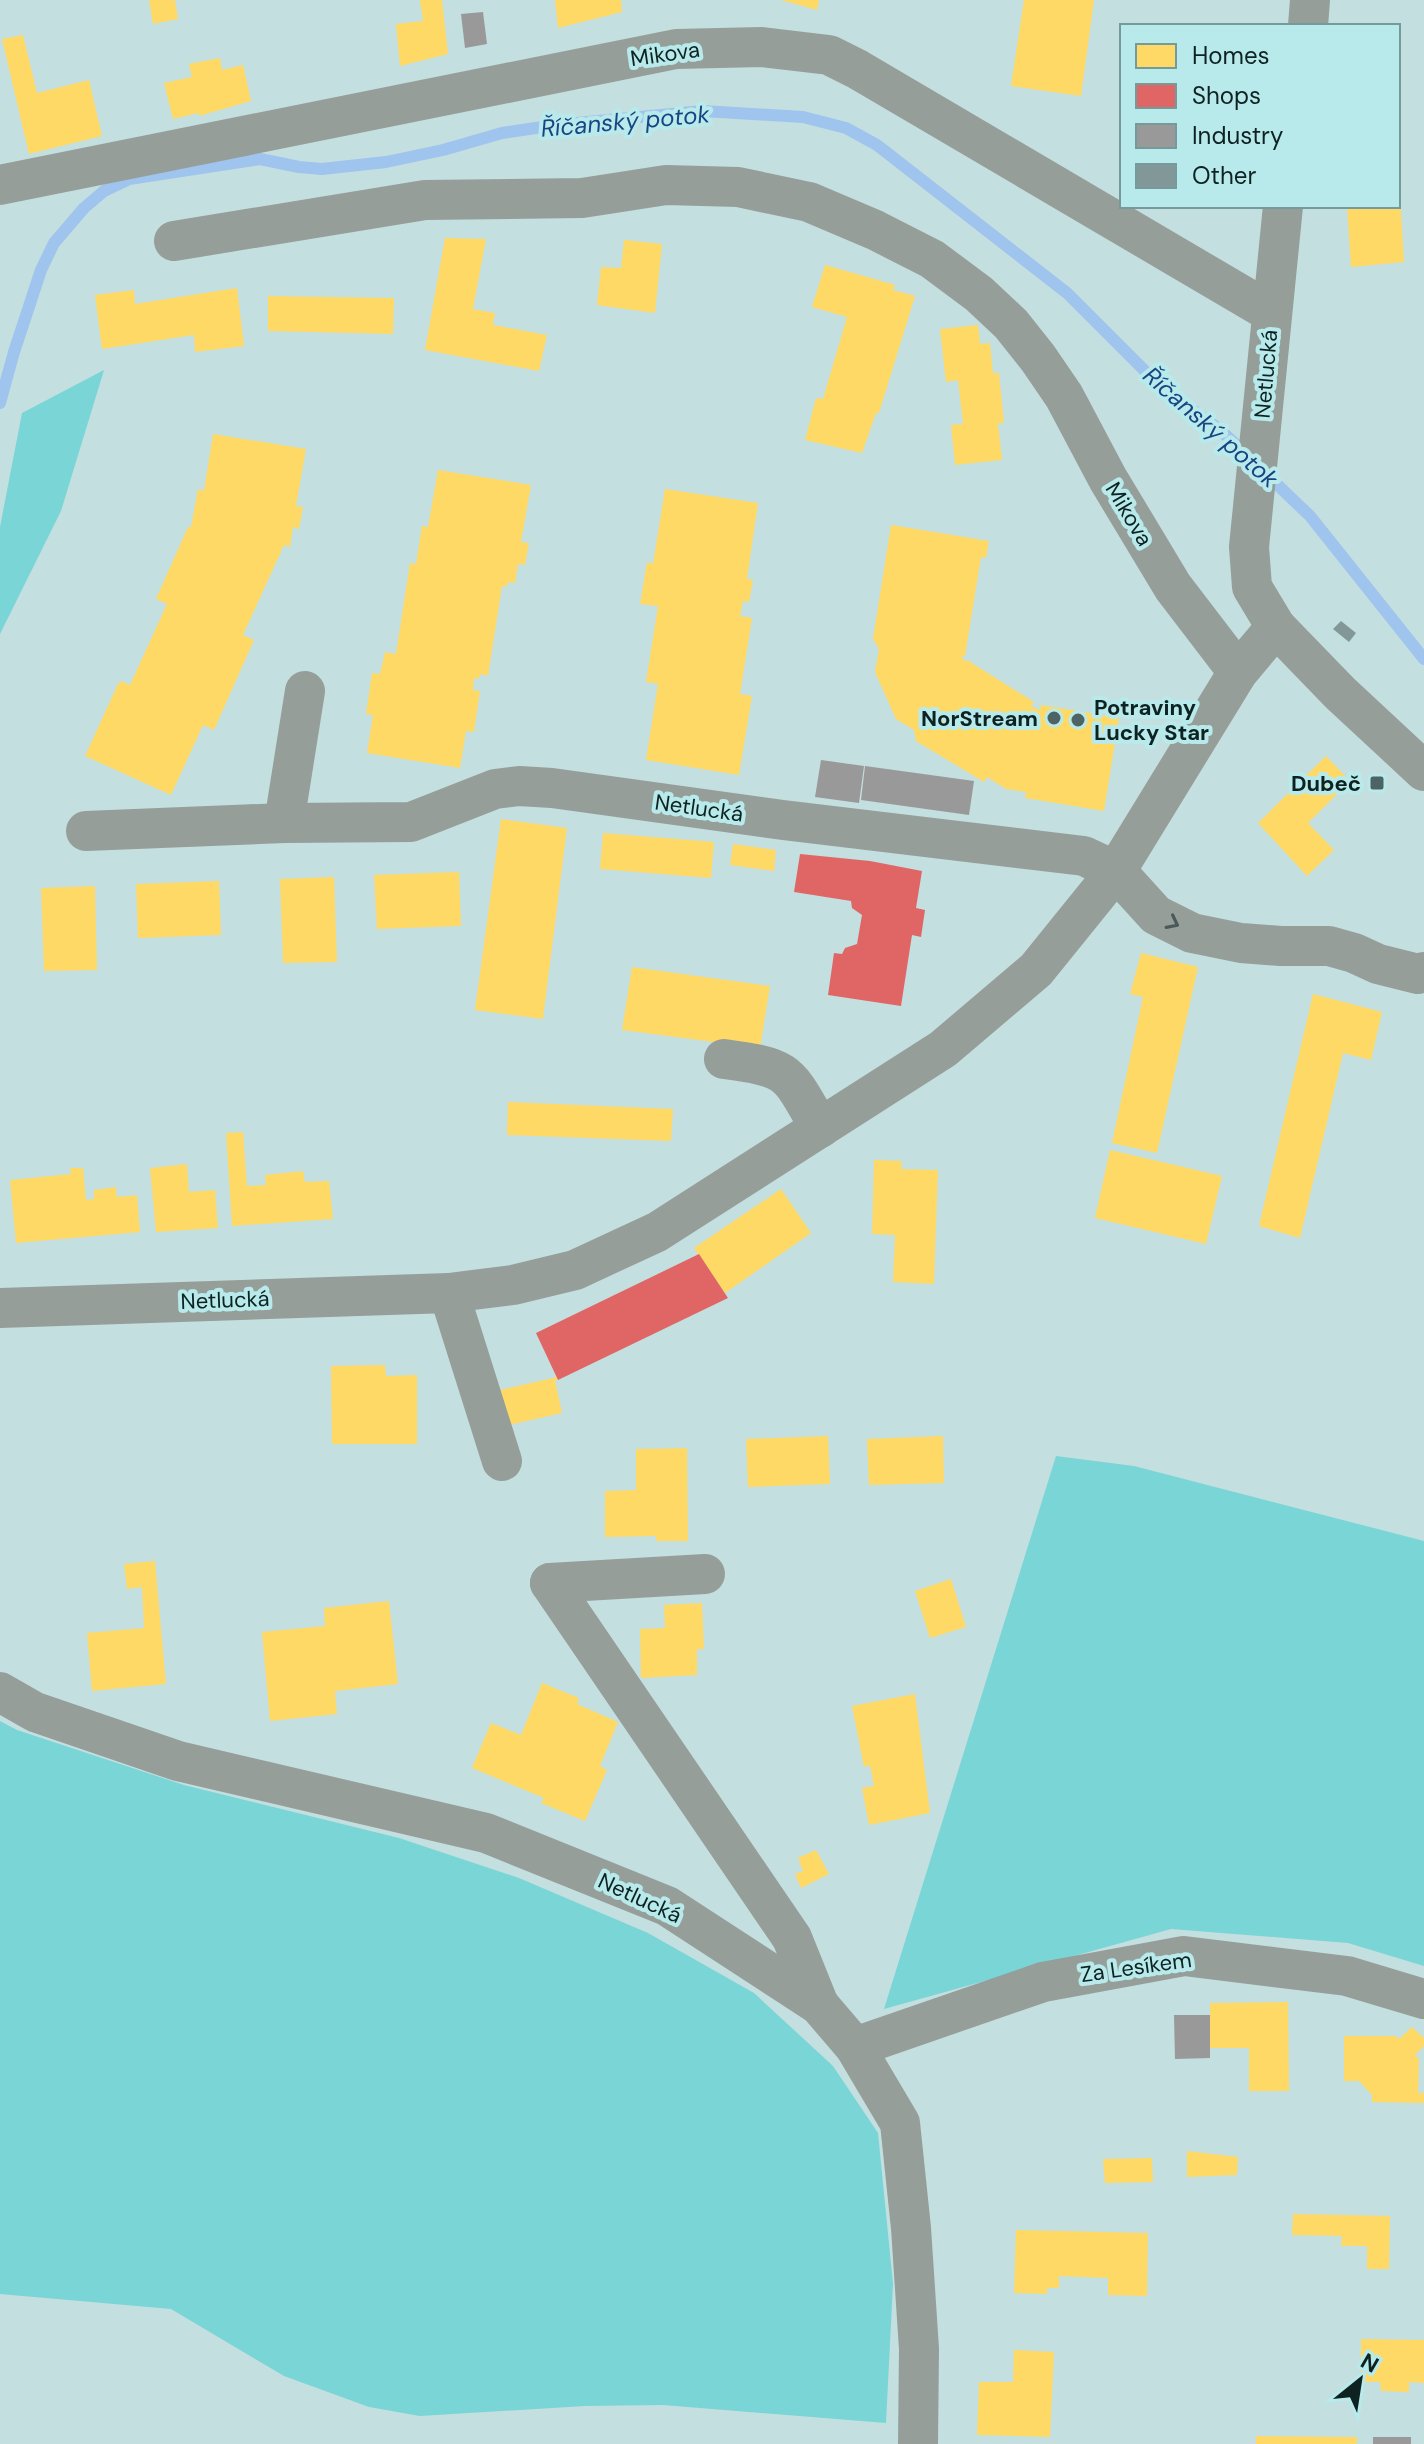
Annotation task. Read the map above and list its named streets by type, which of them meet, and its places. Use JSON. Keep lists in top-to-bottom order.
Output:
{
  "streets": {
    "street": ["Mikova", "Netlucká", "Za Lesíkem"]
  },
  "crossings": [
    ["Mikova", "Netlucká"],
    ["Netlucká", "Za Lesíkem"]
  ],
  "water": ["Říčanský potok"],
  "places": {
    "other": ["NorStream", "Potraviny Lucky Star"],
    "transit": ["Dubeč"]
  },
  "legend": [
    "Homes",
    "Shops",
    "Industry",
    "Other"
  ],
  "north": "top right"
}
